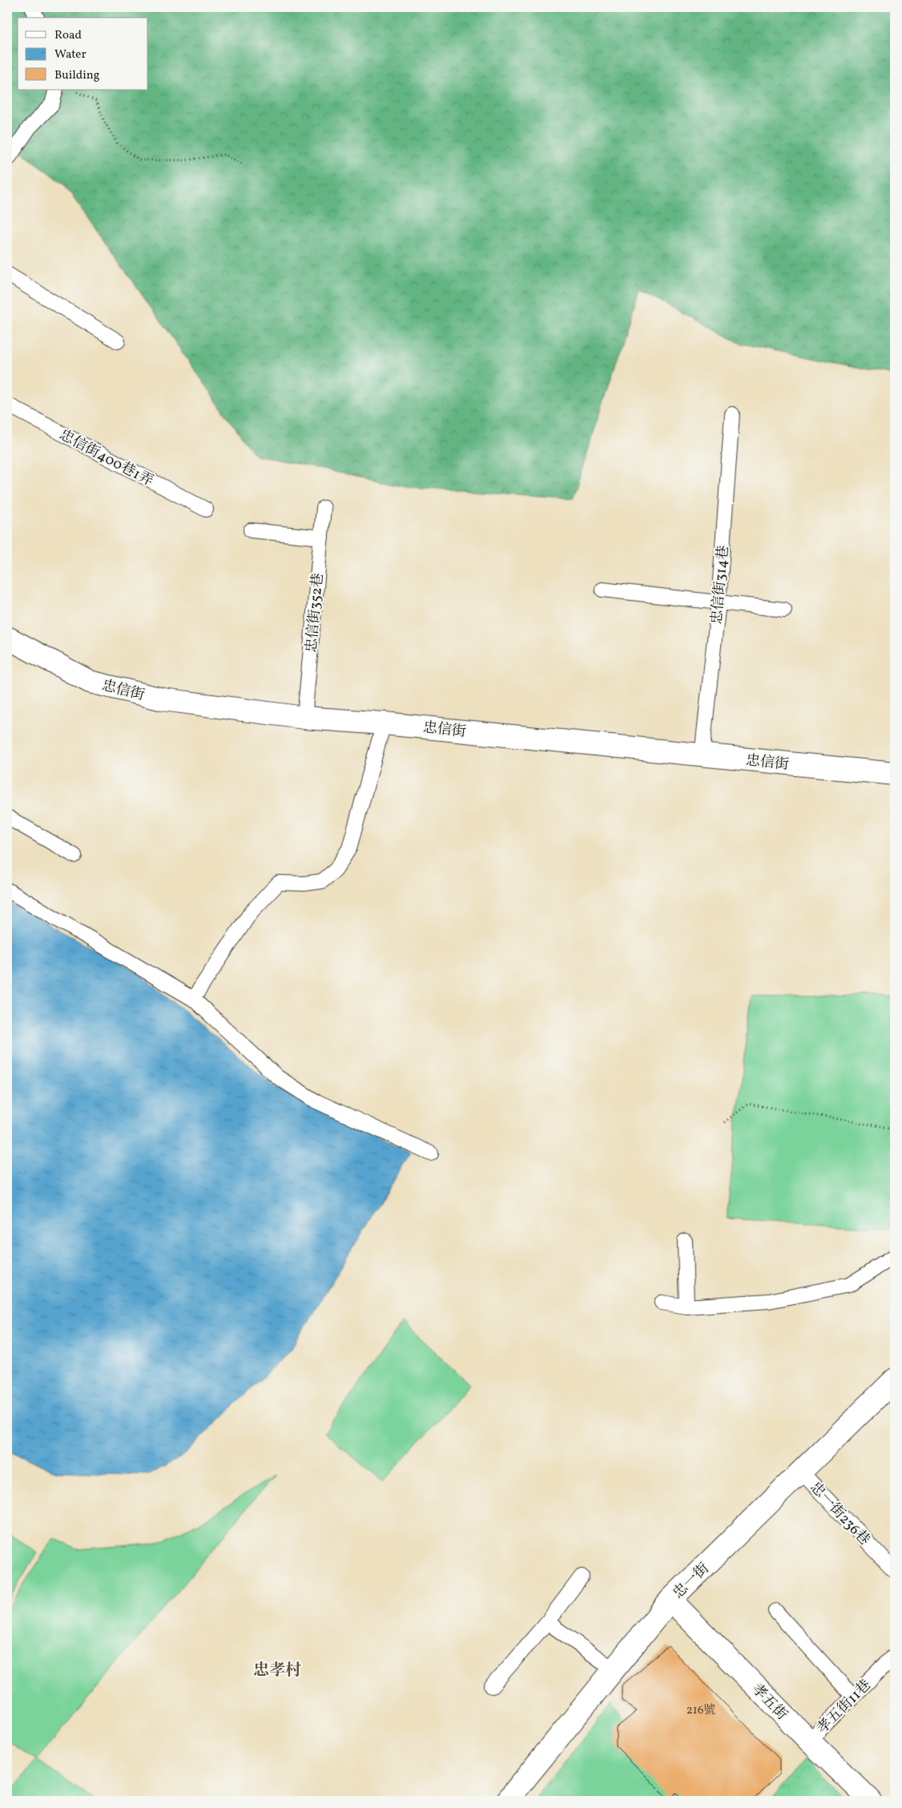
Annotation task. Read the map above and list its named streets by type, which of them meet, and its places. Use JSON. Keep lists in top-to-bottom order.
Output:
{
  "streets": {
    "street": ["忠信街", "忠一街", "孝五街"],
    "lane": [
      "忠信街400巷1弄",
      "忠信街314巷",
      "忠信街352巷",
      "忠一街236巷",
      "孝五街11巷"
    ]
  },
  "crossings": [
    ["忠信街314巷", "忠信街"],
    ["忠信街352巷", "忠信街"],
    ["忠一街236巷", "忠一街"],
    ["忠一街", "孝五街"],
    ["孝五街", "孝五街11巷"]
  ],
  "districts": ["忠孝村"],
  "house_numbers": ["216號"],
  "legend": ["Road", "Water", "Building"]
}
